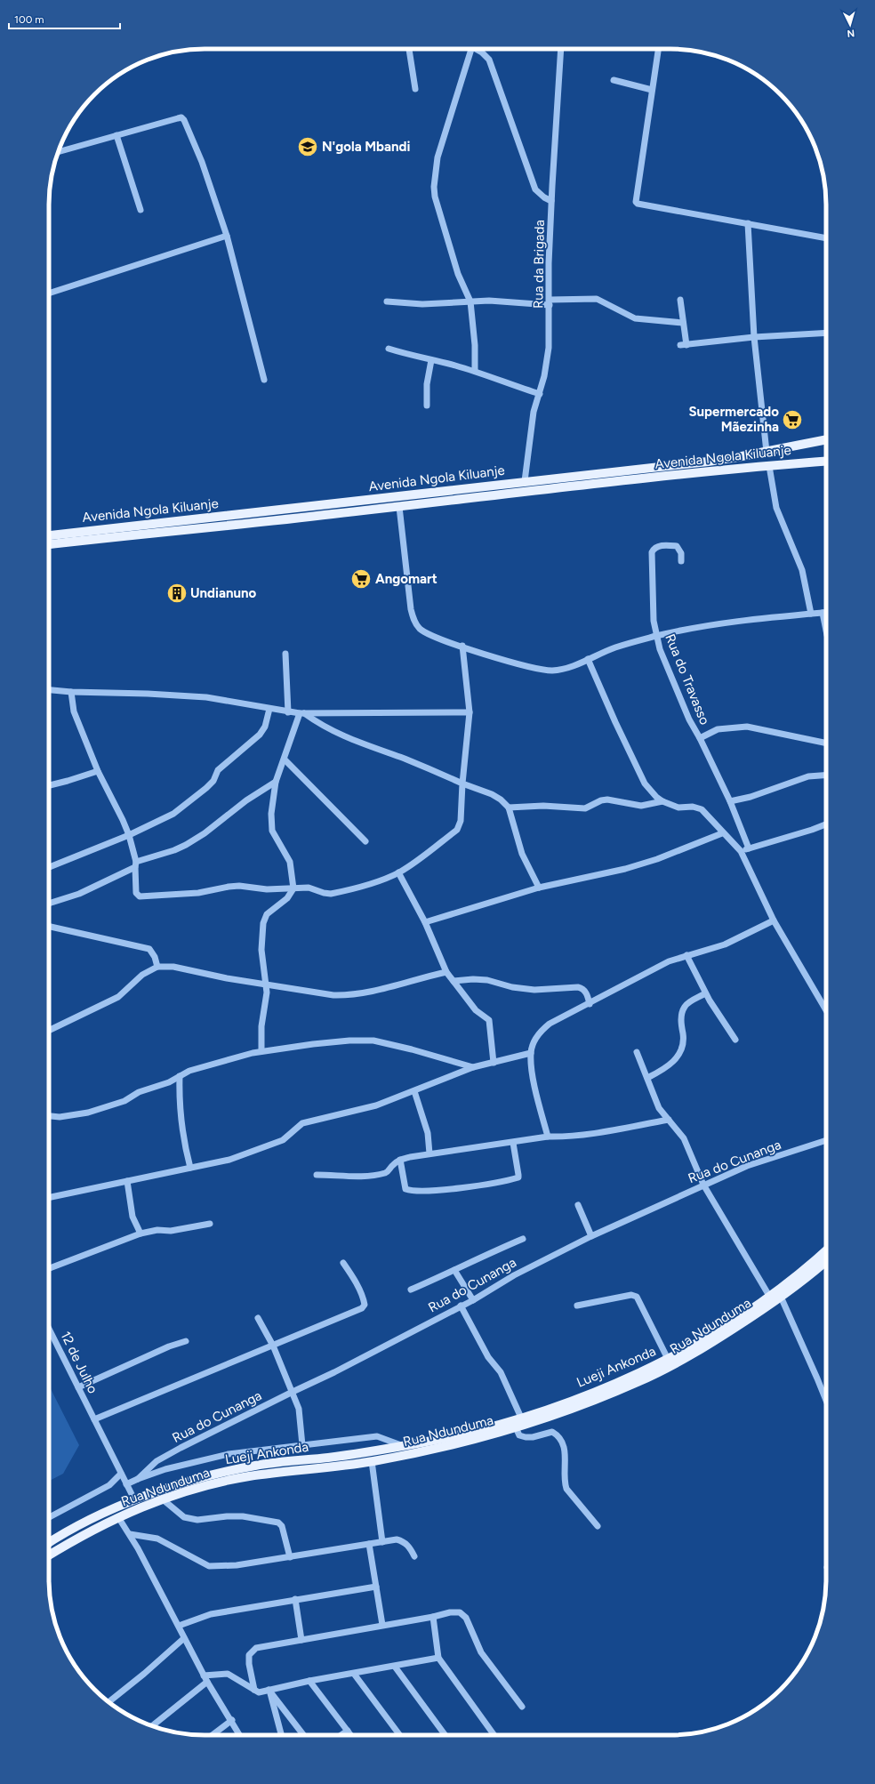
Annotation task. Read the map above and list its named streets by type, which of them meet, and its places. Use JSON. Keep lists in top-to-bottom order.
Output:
{
  "streets": {
    "main road": ["Avenida Ngola Kiluanje", "Rua Ndunduma", "Lueji Ankonda"],
    "street": [
      "Rua da Brigada",
      "Rua do Travasso",
      "Rua do Cunanga",
      "12 de Julho"
    ]
  },
  "crossings": [
    ["Rua da Brigada", "Avenida Ngola Kiluanje"],
    ["Rua do Cunanga", "Lueji Ankonda"],
    ["12 de Julho", "Lueji Ankonda"]
  ],
  "places": {
    "school or university": ["N'gola Mbandi"],
    "supermarket": ["Supermercado Mãezinha", "Angomart"],
    "building": ["Undianuno"]
  },
  "scale_bar": "100 m",
  "north": "bottom"
}
